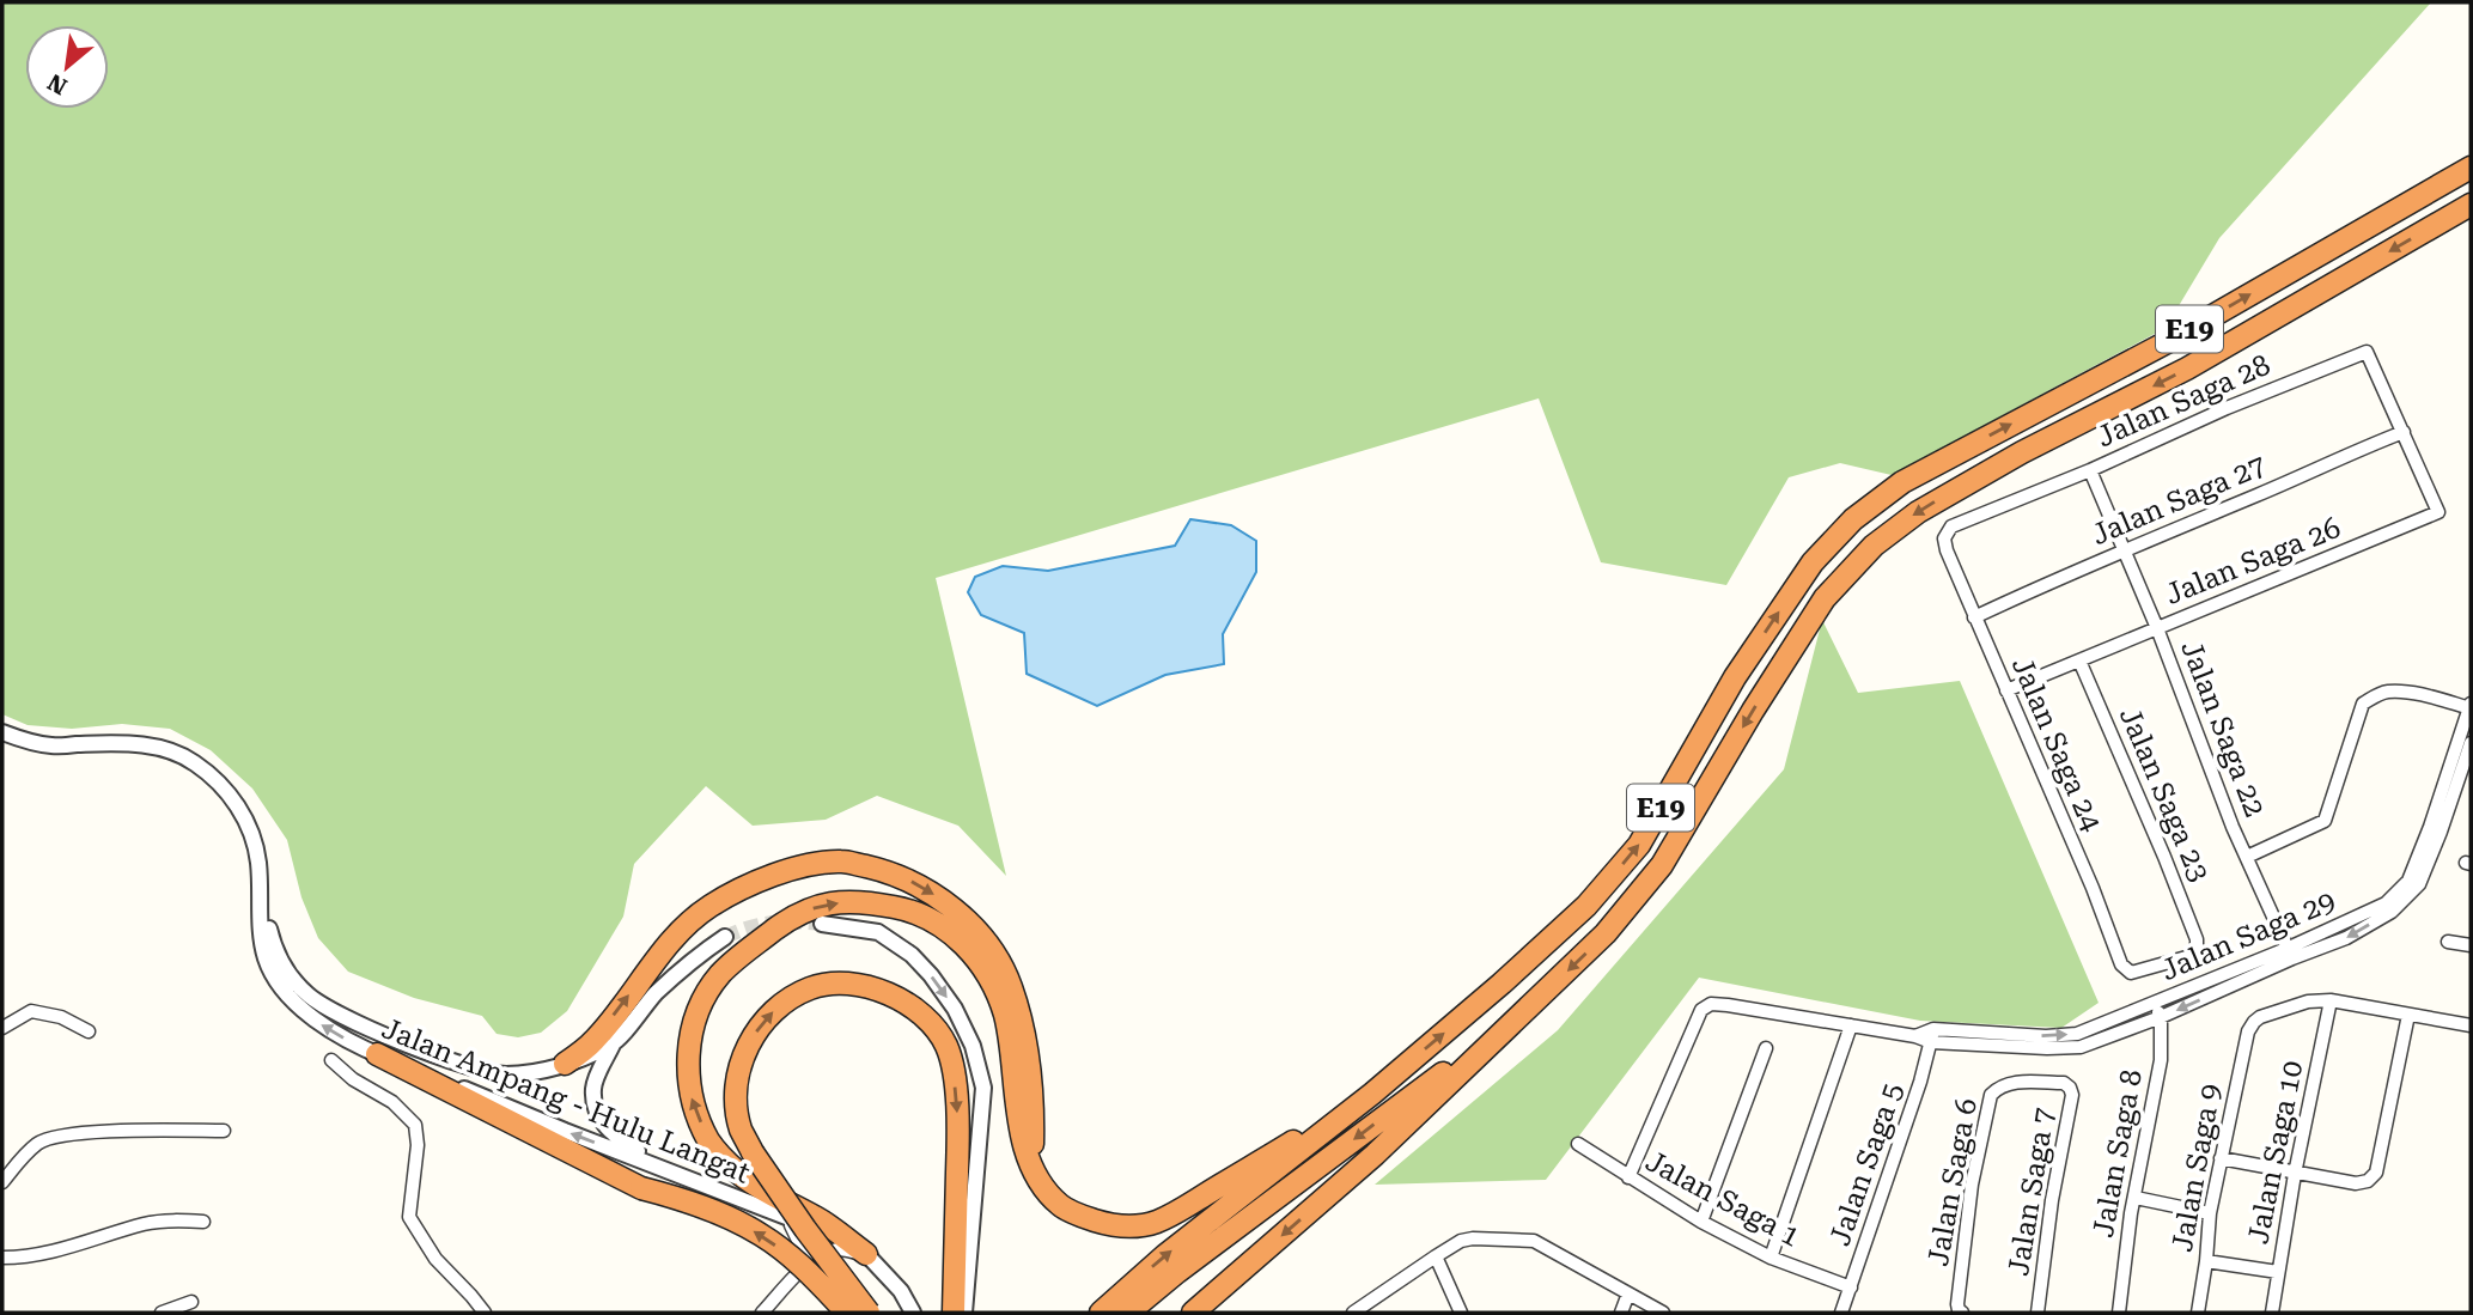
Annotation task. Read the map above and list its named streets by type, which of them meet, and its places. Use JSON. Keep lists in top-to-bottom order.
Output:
{
  "streets": {
    "highway": ["E19"],
    "street": [
      "Jalan Saga 28",
      "Jalan Saga 27",
      "Jalan Saga 26",
      "Jalan Saga 22",
      "Jalan Saga 24",
      "Jalan Saga 23",
      "Jalan Saga 29",
      "Jalan Ampang - Hulu Langat",
      "Jalan Saga 10",
      "Jalan Saga 8",
      "Jalan Saga 5",
      "Jalan Saga 9",
      "Jalan Saga 6",
      "Jalan Saga 7",
      "Jalan Saga 1"
    ]
  },
  "crossings": [
    ["Jalan Saga 28", "Jalan Saga 27"],
    ["Jalan Saga 28", "Jalan Saga 26"],
    ["Jalan Saga 28", "Jalan Saga 22"],
    ["Jalan Saga 28", "Jalan Saga 24"],
    ["Jalan Saga 27", "Jalan Saga 26"],
    ["Jalan Saga 27", "Jalan Saga 22"],
    ["Jalan Saga 27", "Jalan Saga 24"],
    ["Jalan Saga 26", "Jalan Saga 22"],
    ["Jalan Saga 26", "Jalan Saga 24"],
    ["Jalan Saga 26", "Jalan Saga 23"],
    ["Jalan Saga 22", "Jalan Saga 29"],
    ["Jalan Saga 24", "Jalan Saga 23"],
    ["Jalan Saga 29", "Jalan Saga 8"],
    ["Jalan Saga 29", "Jalan Saga 5"],
    ["Jalan Saga 29", "Jalan Saga 1"],
    ["Jalan Saga 10", "Jalan Saga 9"],
    ["Jalan Saga 5", "Jalan Saga 1"],
    ["Jalan Saga 6", "Jalan Saga 7"]
  ],
  "north": "bottom left"
}
